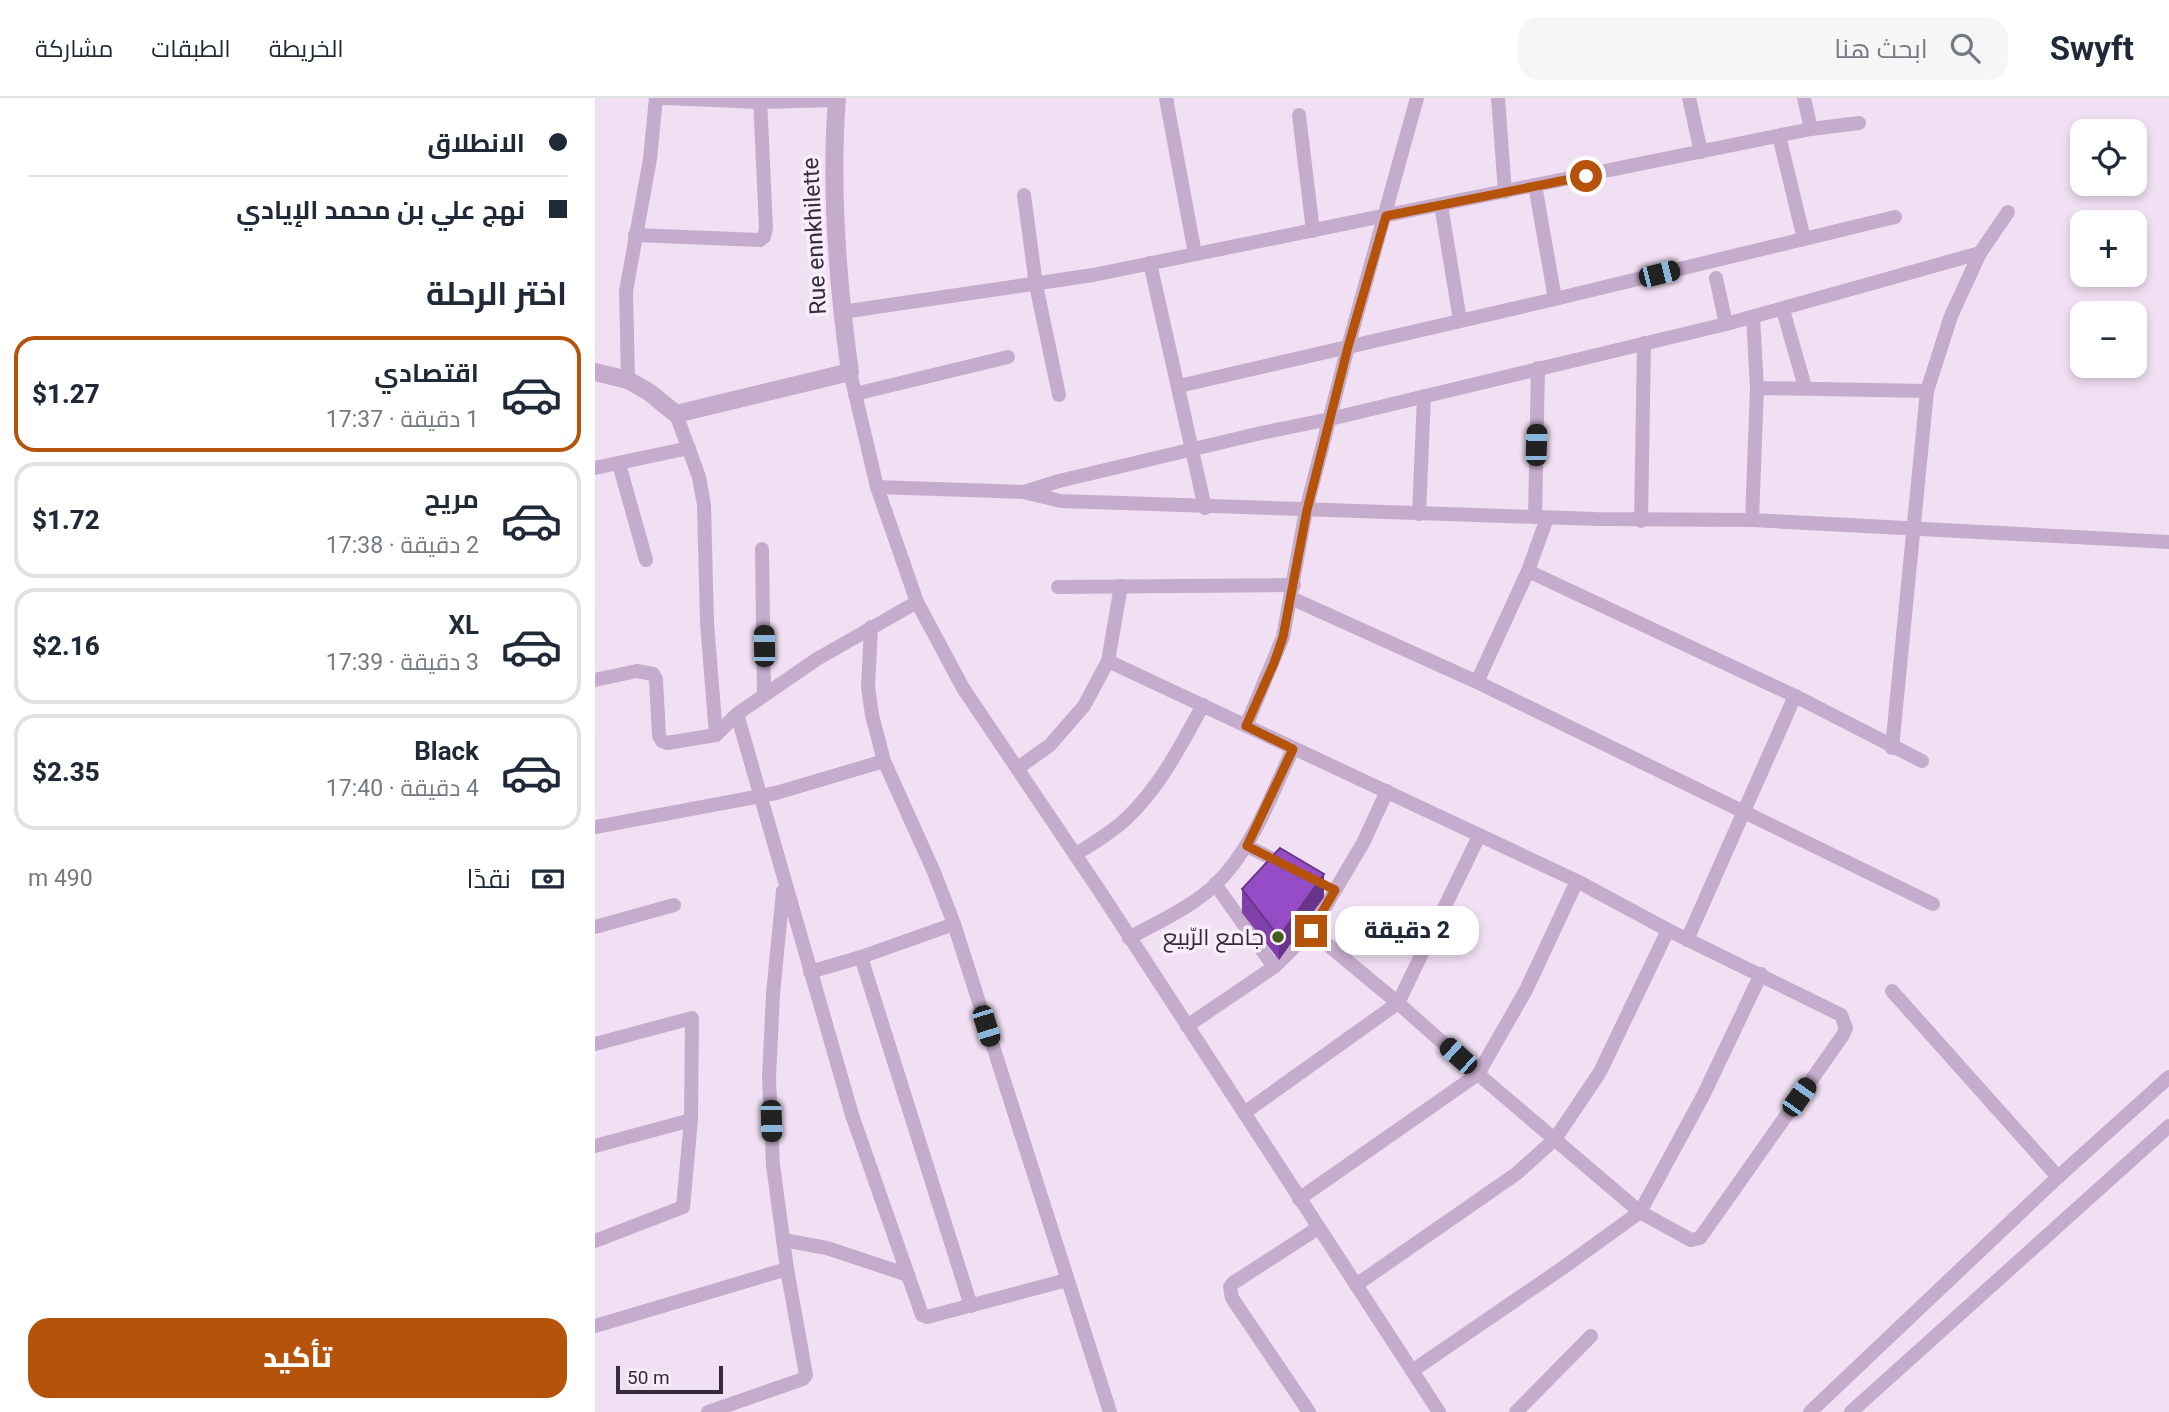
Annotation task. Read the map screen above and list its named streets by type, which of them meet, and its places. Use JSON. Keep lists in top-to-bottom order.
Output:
{
  "streets": {
    "street": ["Rue ennkhilette"]
  },
  "places": ["جامع الرّبيع"],
  "scale_bar": "50 m",
  "page": {
    "header": "Swyft",
    "search": "ابحث هنا",
    "nav": ["الخريطة", "الطبقات", "مشاركة"],
    "banner": ["الانطلاق", "نهج علي بن محمد الإيادي"],
    "map_buttons": ["+", "−"],
    "heading": "اختر الرحلة",
    "list": [
      {
        "name": "اقتصادي",
        "note": "1 دقيقة · 17:37",
        "value": "$1.27"
      },
      {
        "name": "مريح",
        "note": "2 دقيقة · 17:38",
        "value": "$1.72"
      },
      {
        "name": "XL",
        "note": "3 دقيقة · 17:39",
        "value": "$2.16"
      },
      {
        "name": "Black",
        "note": "4 دقيقة · 17:40",
        "value": "$2.35"
      }
    ],
    "pay": ["نقدًا", "490 m"],
    "bubble": "2 دقيقة",
    "buttons": "تأكيد",
    "scale": "50 m"
  }
}
